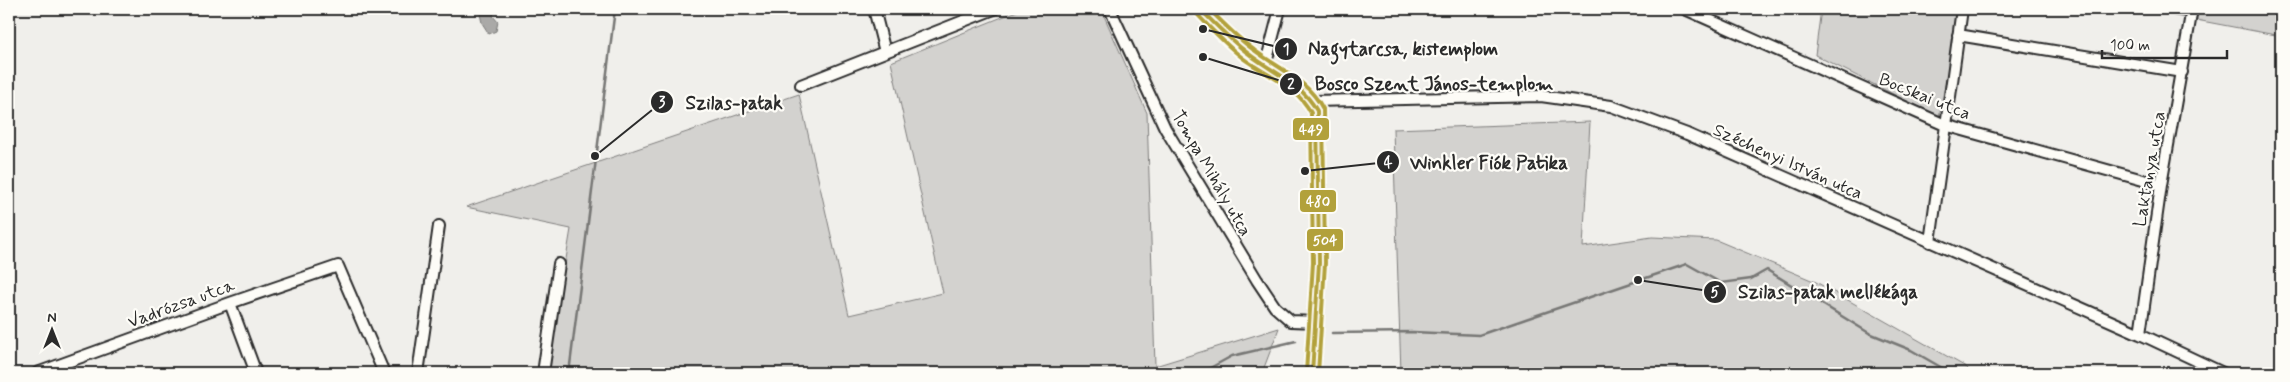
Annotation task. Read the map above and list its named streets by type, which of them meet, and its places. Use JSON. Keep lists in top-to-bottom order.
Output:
{
  "streets": {
    "street": [
      "Bocskai utca",
      "Széchenyi István utca",
      "Laktanya utca",
      "Tompa Mihály utca",
      "Vadrózsa utca"
    ]
  },
  "crossings": [
    ["Bocskai utca", "Laktanya utca"],
    ["Széchenyi István utca", "Laktanya utca"]
  ],
  "places": [
    "Nagytarcsa, kistemplom",
    "Bosco Szent János-templom",
    "Szilas-patak",
    "Winkler Fiók Patika",
    "Szilas-patak mellékága"
  ],
  "lines": ["transit line 480", "transit line 504", "transit line 449"],
  "scale_bar": "100 m",
  "north": "top"
}
